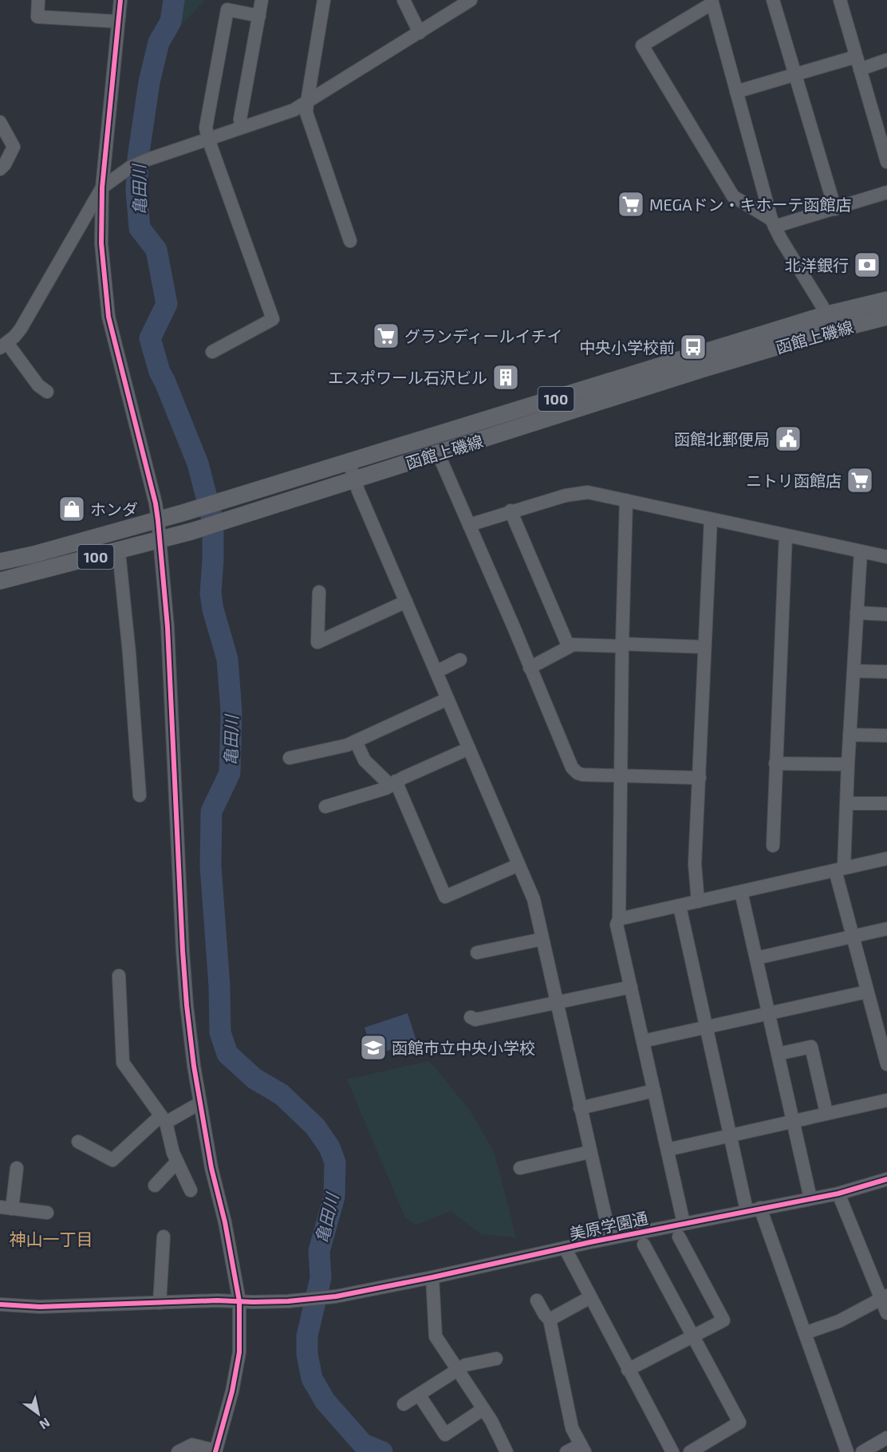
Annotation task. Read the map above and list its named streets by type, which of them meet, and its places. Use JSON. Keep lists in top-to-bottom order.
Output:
{
  "streets": {
    "main road": ["函館上磯線", "100"],
    "street": ["美原学園通"]
  },
  "districts": ["神山一丁目"],
  "water": ["亀田川"],
  "places": {
    "supermarket": ["MEGAドン・キホーテ函館店", "グランディールイチイ", "ニトリ函館店"],
    "bank": ["北洋銀行"],
    "bus stop": ["中央小学校前"],
    "building": ["エスポワール石沢ビル"],
    "public building": ["函館北郵便局"],
    "shop": ["ホンダ"],
    "school or university": ["函館市立中央小学校"]
  },
  "north": "bottom right"
}
